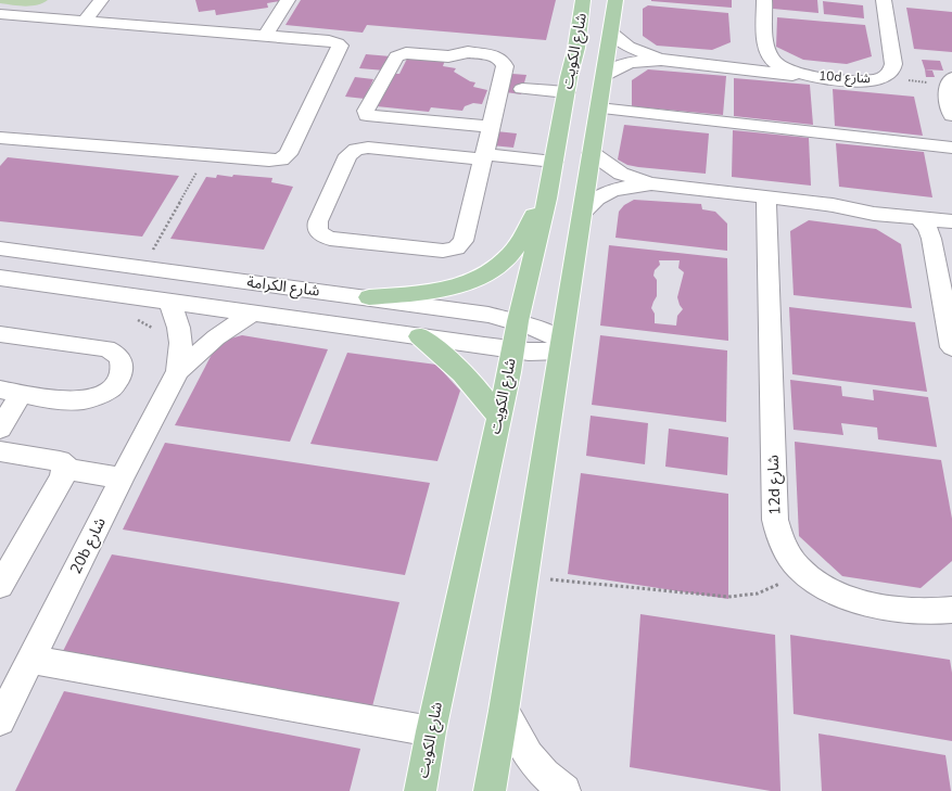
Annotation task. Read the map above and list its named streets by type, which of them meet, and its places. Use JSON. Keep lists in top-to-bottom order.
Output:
{
  "streets": {
    "main road": ["شارع الكويت"],
    "street": [
      "10d شارع",
      "شارع الكرامة",
      "12d شارع",
      "20b شارع"
    ]
  },
  "crossings": [
    ["شارع الكويت", "10d شارع"],
    ["شارع الكويت", "شارع الكرامة"],
    ["شارع الكرامة", "20b شارع"]
  ]
}
